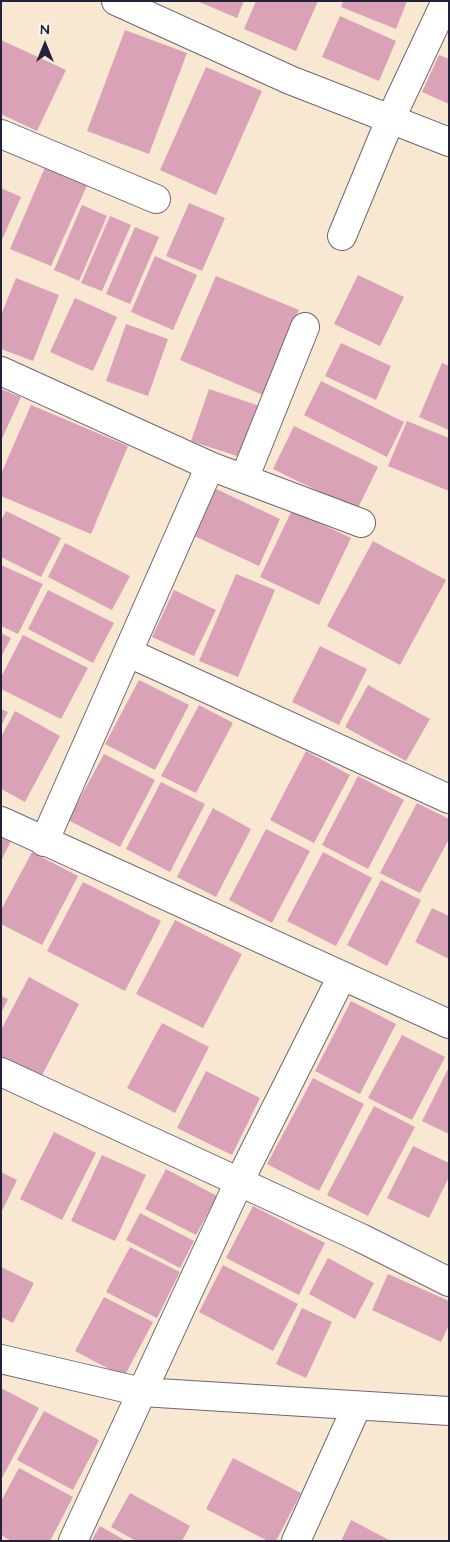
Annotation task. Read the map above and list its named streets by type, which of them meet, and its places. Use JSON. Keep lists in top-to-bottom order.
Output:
{
  "north": "top"
}
